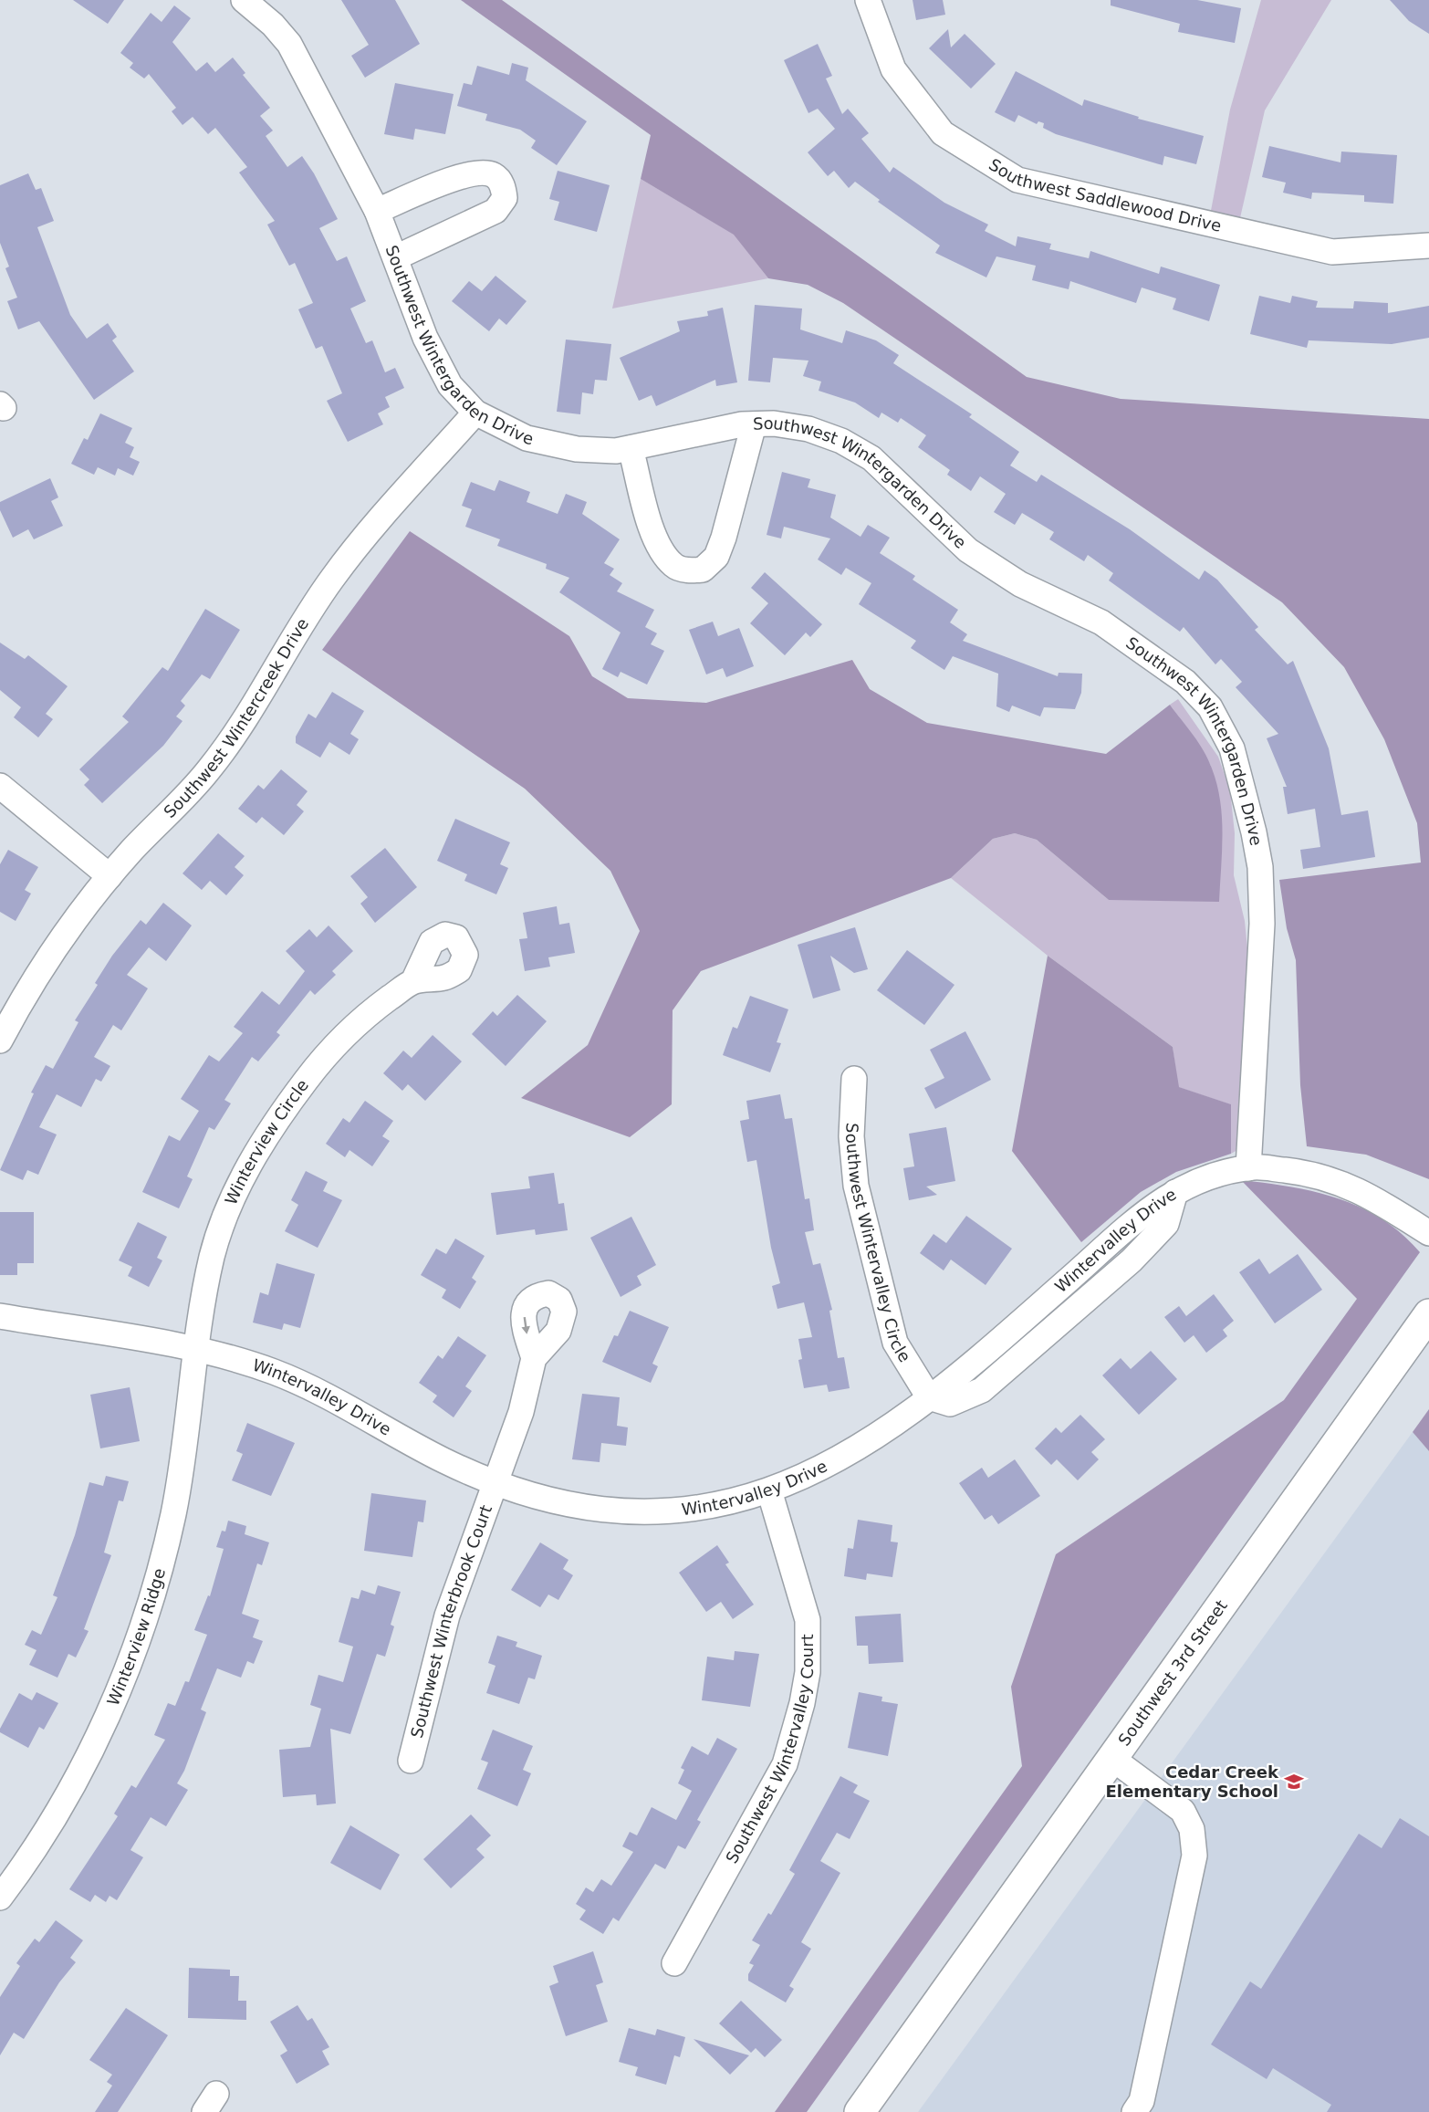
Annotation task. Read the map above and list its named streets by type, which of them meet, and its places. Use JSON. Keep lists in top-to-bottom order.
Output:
{
  "streets": {
    "main road": ["Southwest 3rd Street"],
    "street": [
      "Southwest Saddlewood Drive",
      "Southwest Wintergarden Drive",
      "Southwest Wintercreek Drive",
      "Winterview Circle",
      "Southwest Wintervalley Circle",
      "Wintervalley Drive",
      "Southwest Winterbrook Court",
      "Winterview Ridge",
      "Southwest Wintervalley Court"
    ]
  },
  "crossings": [
    ["Southwest Wintergarden Drive", "Southwest Wintercreek Drive"],
    ["Southwest Wintergarden Drive", "Wintervalley Drive"],
    ["Winterview Circle", "Wintervalley Drive"],
    ["Winterview Circle", "Winterview Ridge"],
    ["Southwest Wintervalley Circle", "Wintervalley Drive"],
    ["Wintervalley Drive", "Southwest Winterbrook Court"],
    ["Wintervalley Drive", "Winterview Ridge"],
    ["Wintervalley Drive", "Southwest Wintervalley Court"]
  ],
  "places": {
    "school or university": ["Cedar Creek Elementary School"]
  }
}
